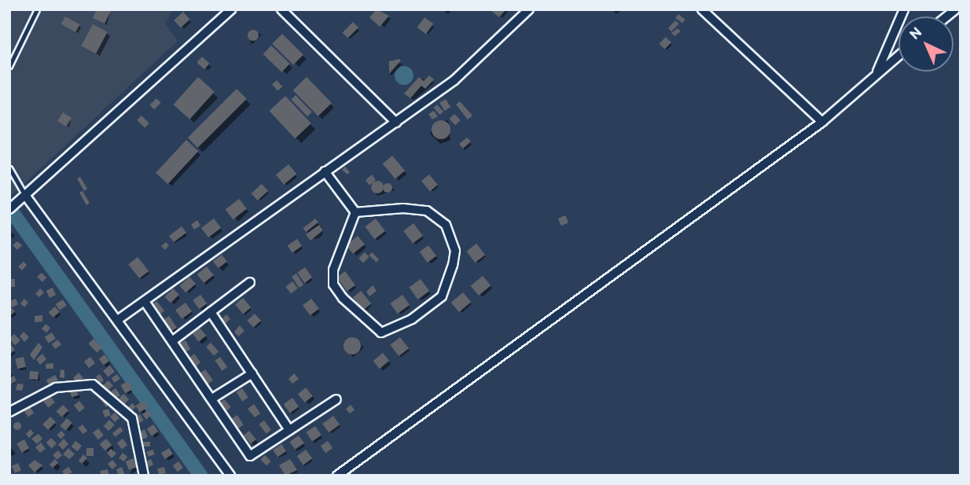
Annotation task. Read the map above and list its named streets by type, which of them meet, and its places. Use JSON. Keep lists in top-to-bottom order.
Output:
{
  "north": "top left"
}
